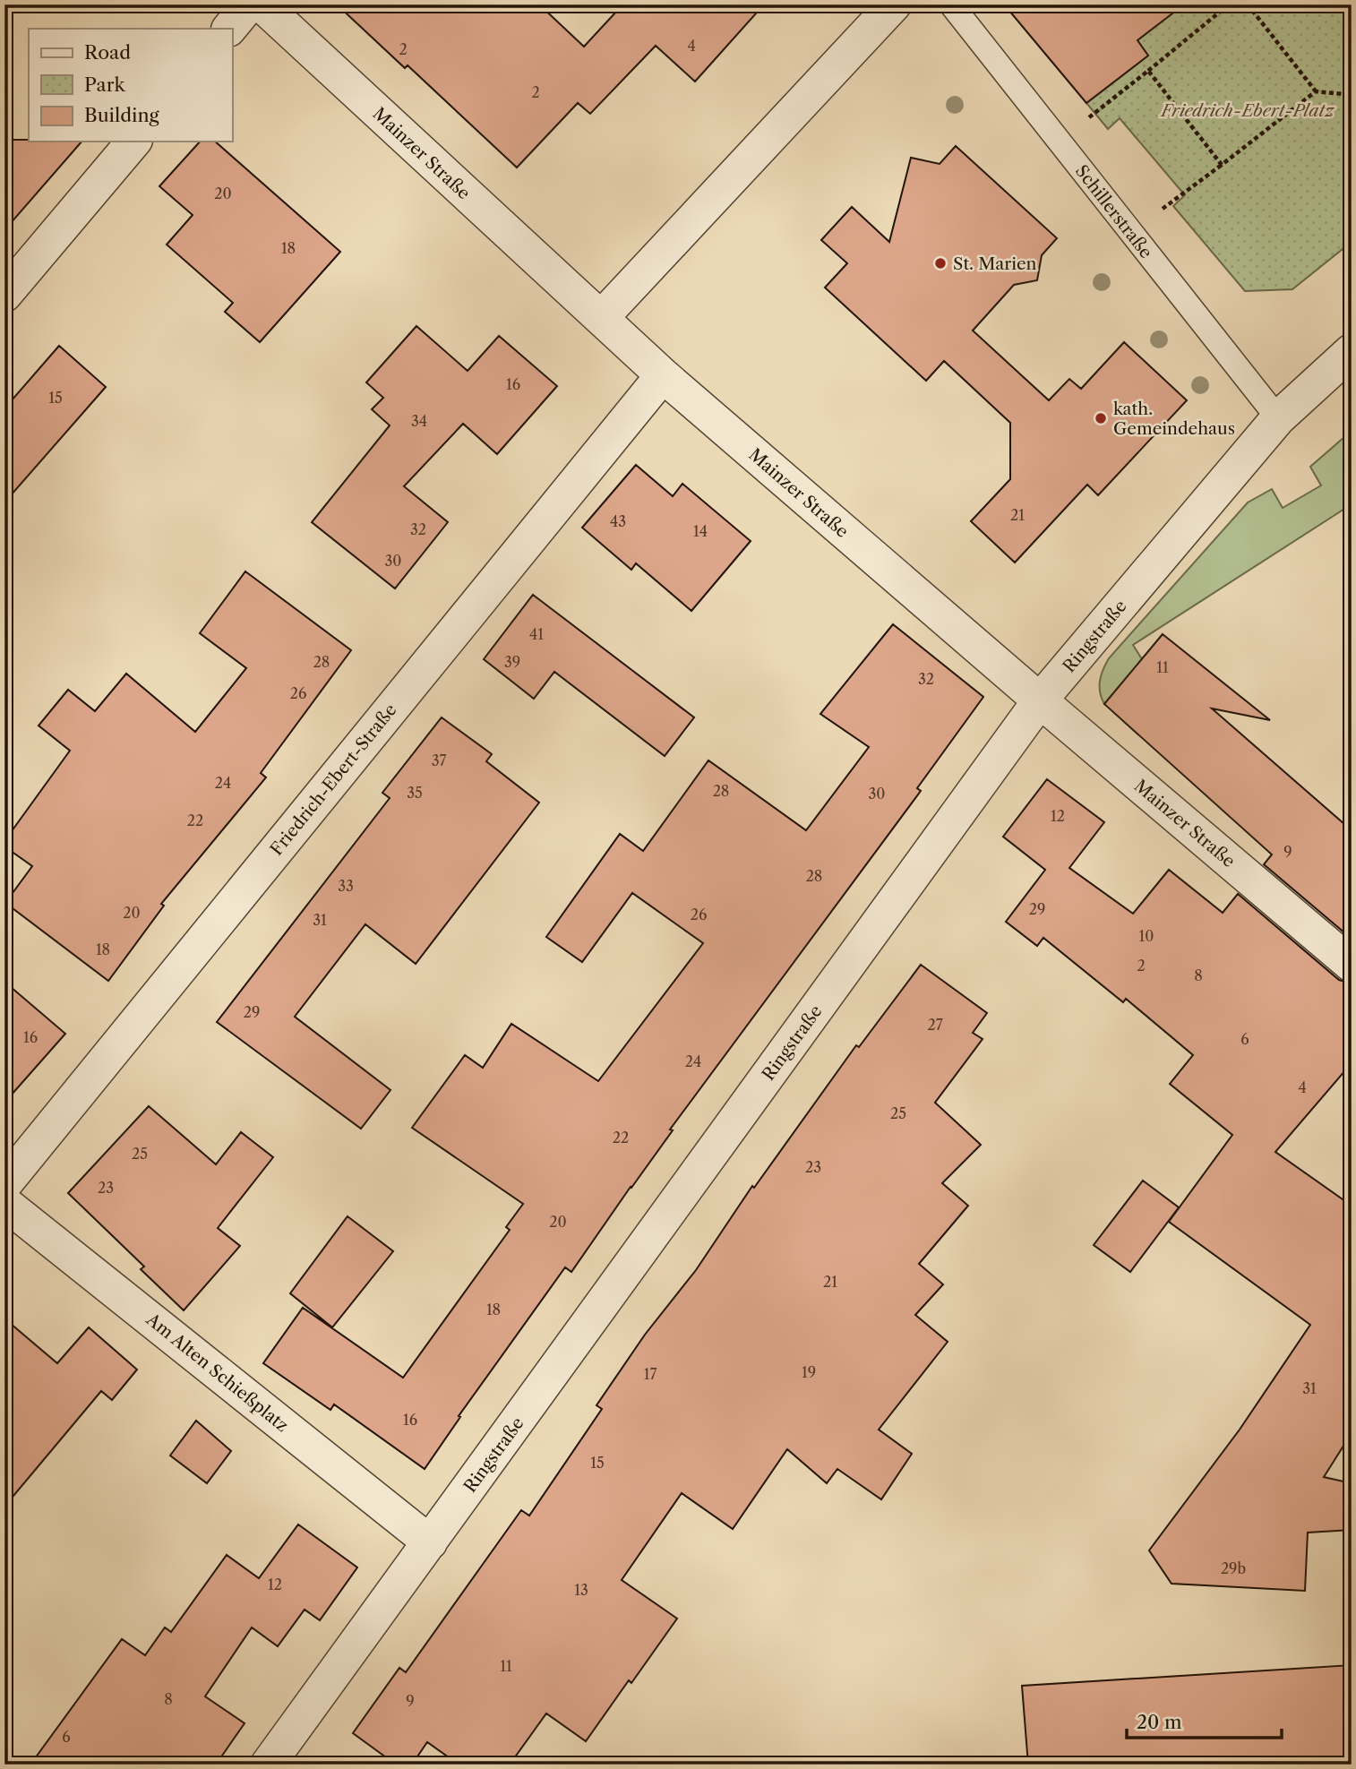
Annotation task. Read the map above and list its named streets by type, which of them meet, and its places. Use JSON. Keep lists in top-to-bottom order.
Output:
{
  "streets": {
    "street": [
      "Mainzer Straße",
      "Ringstraße",
      "Friedrich-Ebert-Straße",
      "Am Alten Schießplatz"
    ],
    "lane": ["Schillerstraße"]
  },
  "crossings": [
    ["Mainzer Straße", "Ringstraße"],
    ["Mainzer Straße", "Friedrich-Ebert-Straße"],
    ["Schillerstraße", "Ringstraße"],
    ["Ringstraße", "Am Alten Schießplatz"]
  ],
  "parks": ["Friedrich-Ebert-Platz"],
  "places": ["St. Marien", "kath. Gemeindehaus"],
  "house_numbers": [
    "4",
    "2",
    "2",
    "20",
    "18",
    "16",
    "15",
    "34",
    "21",
    "43",
    "32",
    "14",
    "30",
    "41",
    "28",
    "39",
    "11",
    "32",
    "26",
    "37",
    "24",
    "28",
    "35",
    "30",
    "12",
    "22",
    "9",
    "28",
    "33",
    "29",
    "20",
    "26",
    "31",
    "10",
    "18",
    "2",
    "8",
    "29",
    "27",
    "16",
    "6",
    "24",
    "4",
    "25",
    "22",
    "25",
    "23",
    "23",
    "20",
    "21",
    "18",
    "19",
    "17",
    "31",
    "16",
    "15",
    "29b",
    "12",
    "13",
    "11",
    "8",
    "9",
    "6"
  ],
  "legend": ["Road", "Park", "Building"],
  "scale_bar": "20 m"
}
